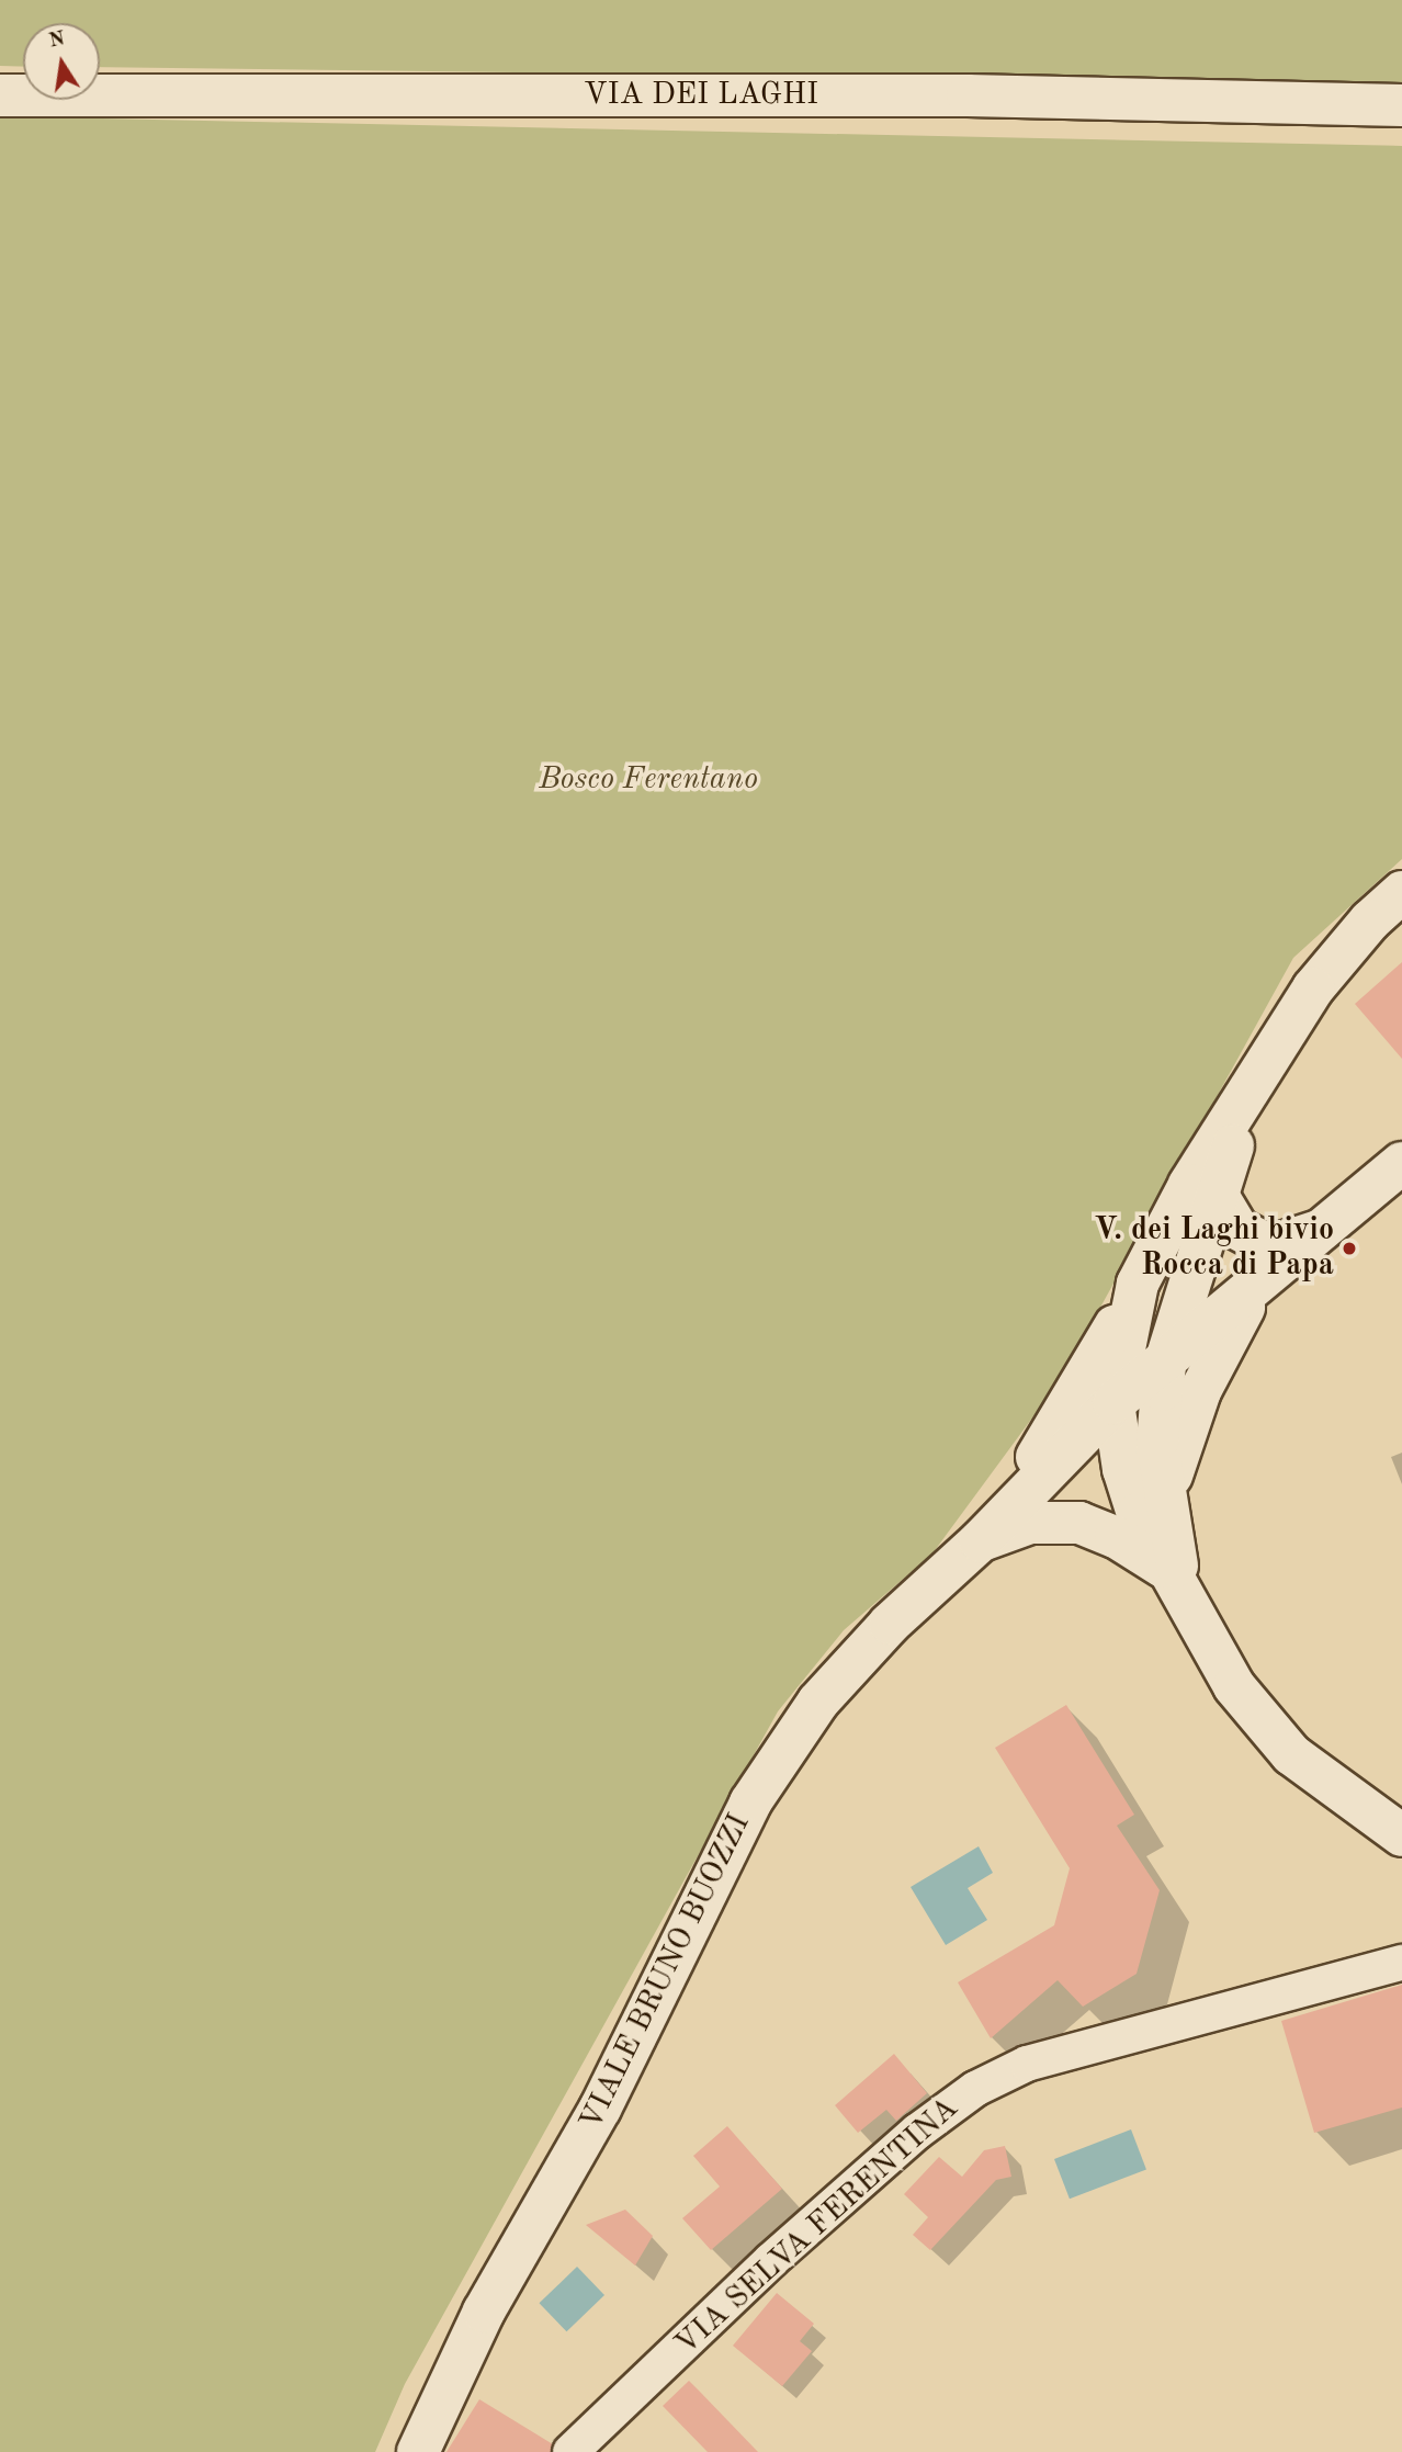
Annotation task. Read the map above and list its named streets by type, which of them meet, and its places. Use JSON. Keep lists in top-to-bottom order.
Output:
{
  "streets": {
    "main road": ["VIA DEI LAGHI", "VIALE BRUNO BUOZZI"],
    "street": ["VIA SELVA FERENTINA"]
  },
  "parks": ["Bosco Ferentano"],
  "places": ["V. dei Laghi bivio Rocca di Papa"],
  "north": "top"
}
